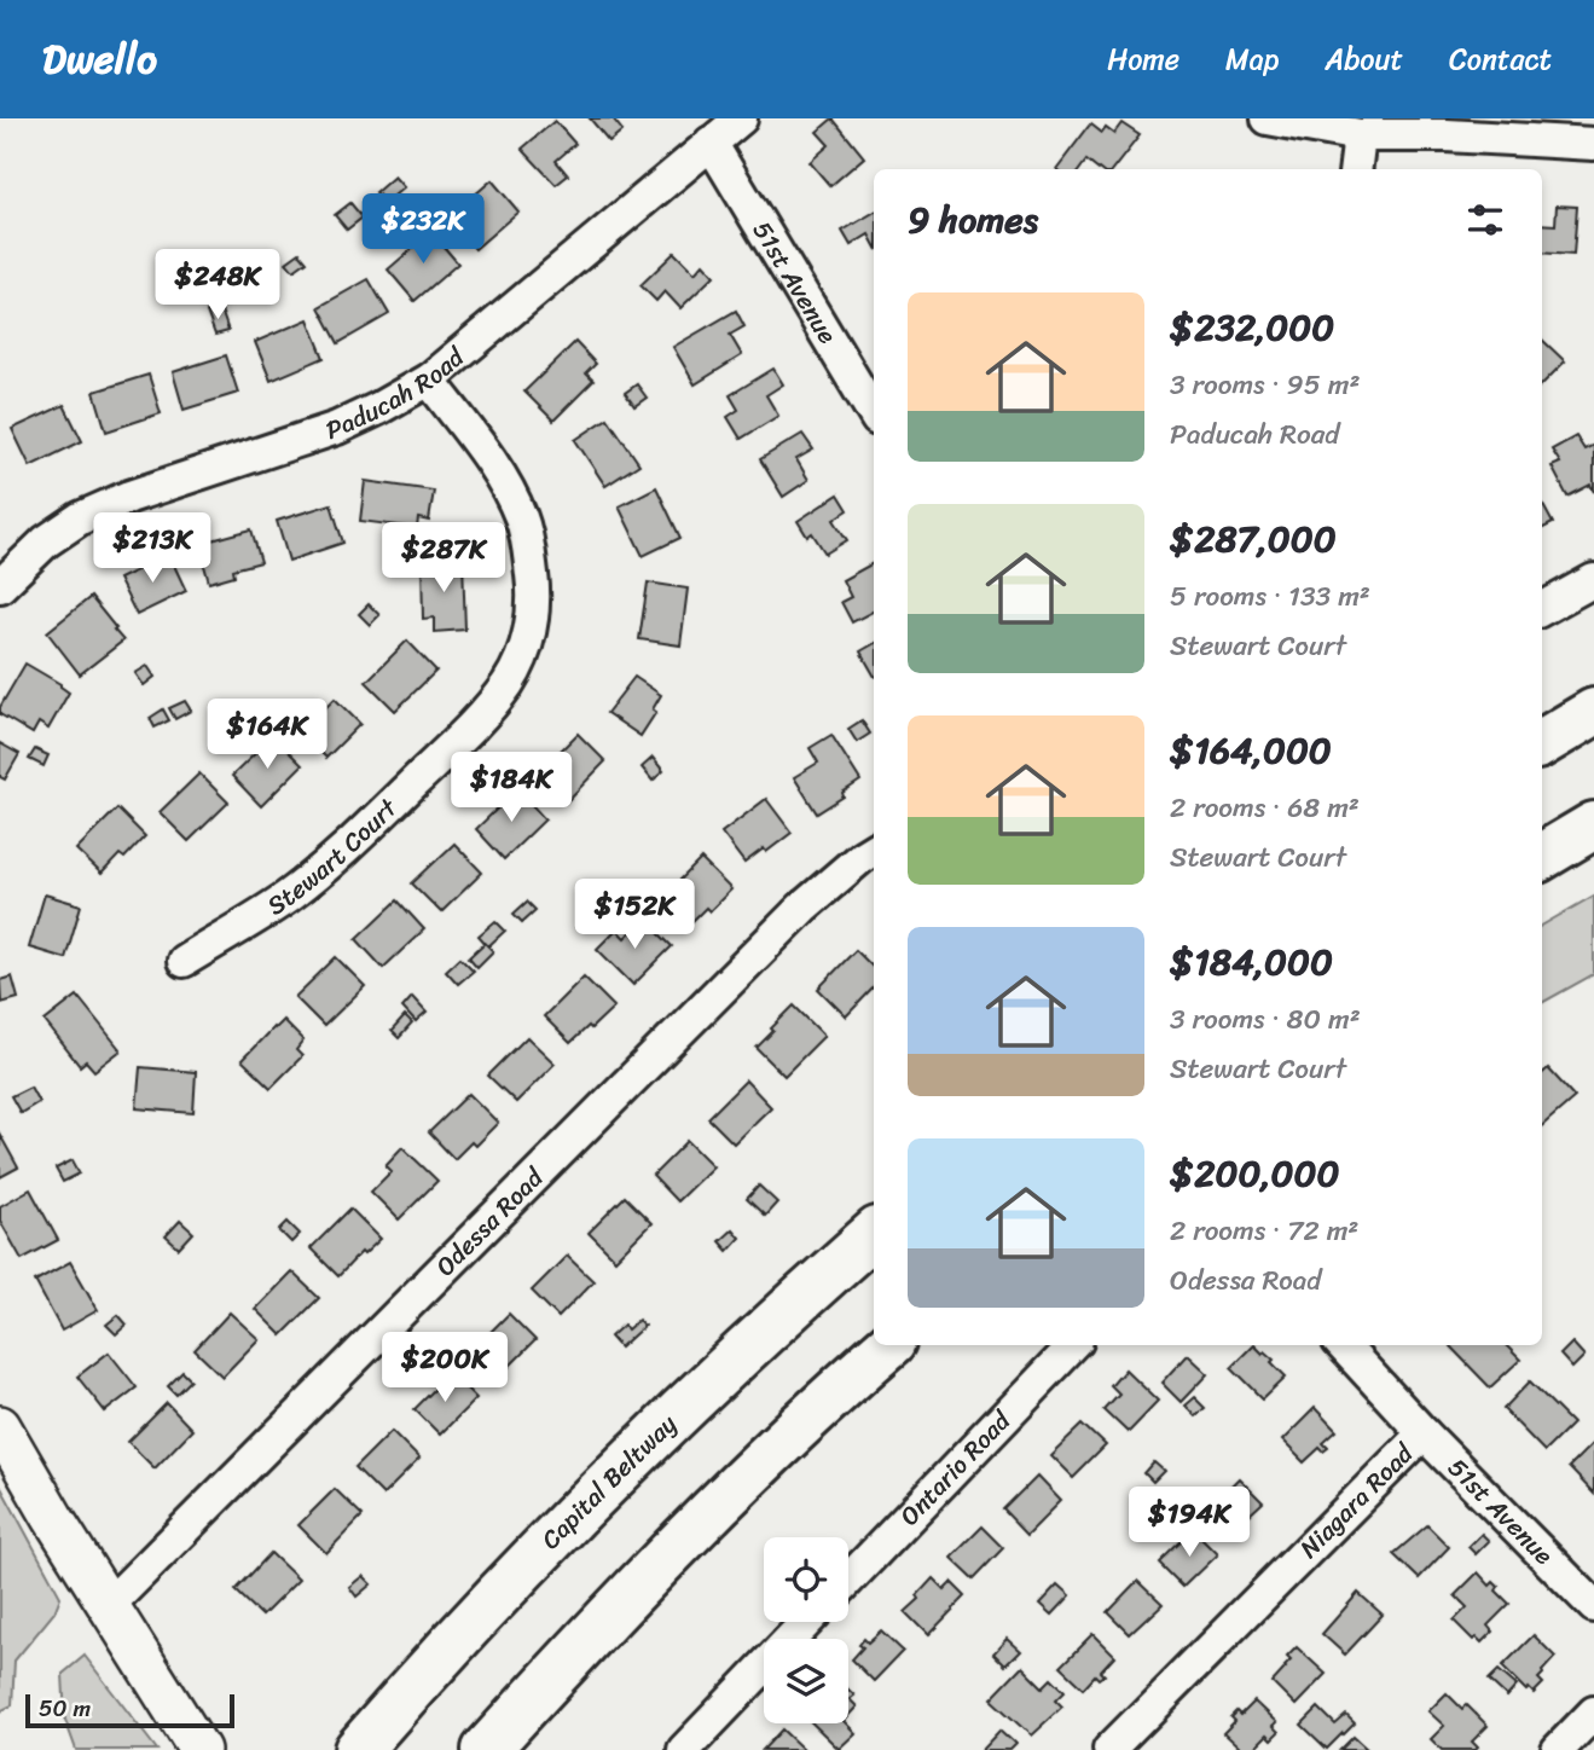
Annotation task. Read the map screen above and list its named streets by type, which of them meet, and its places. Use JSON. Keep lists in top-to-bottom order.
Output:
{
  "streets": {
    "highway": ["Capital Beltway"],
    "street": [
      "51st Avenue",
      "Paducah Road",
      "Stewart Court",
      "Odessa Road",
      "Ontario Road",
      "Niagara Road"
    ]
  },
  "crossings": [
    ["51st Avenue", "Paducah Road"],
    ["51st Avenue", "Niagara Road"],
    ["Paducah Road", "Stewart Court"]
  ],
  "scale_bar": "50 m",
  "page": {
    "header": "Dwello",
    "nav": [
      "Home",
      "Map",
      "About",
      "Contact"
    ],
    "heading": "9 homes",
    "price": [
      "$232K",
      "$248K",
      "$213K",
      "$287K",
      "$164K",
      "$184K",
      "$152K",
      "$200K",
      "$194K"
    ],
    "list": [
      {
        "name": "$232,000",
        "note": "3 rooms · 95 m² · Paducah Road"
      },
      {
        "name": "$287,000",
        "note": "5 rooms · 133 m² · Stewart Court"
      },
      {
        "name": "$164,000",
        "note": "2 rooms · 68 m² · Stewart Court"
      },
      {
        "name": "$184,000",
        "note": "3 rooms · 80 m² · Stewart Court"
      },
      {
        "name": "$200,000",
        "note": "2 rooms · 72 m² · Odessa Road"
      }
    ],
    "scale": "50 m"
  }
}
